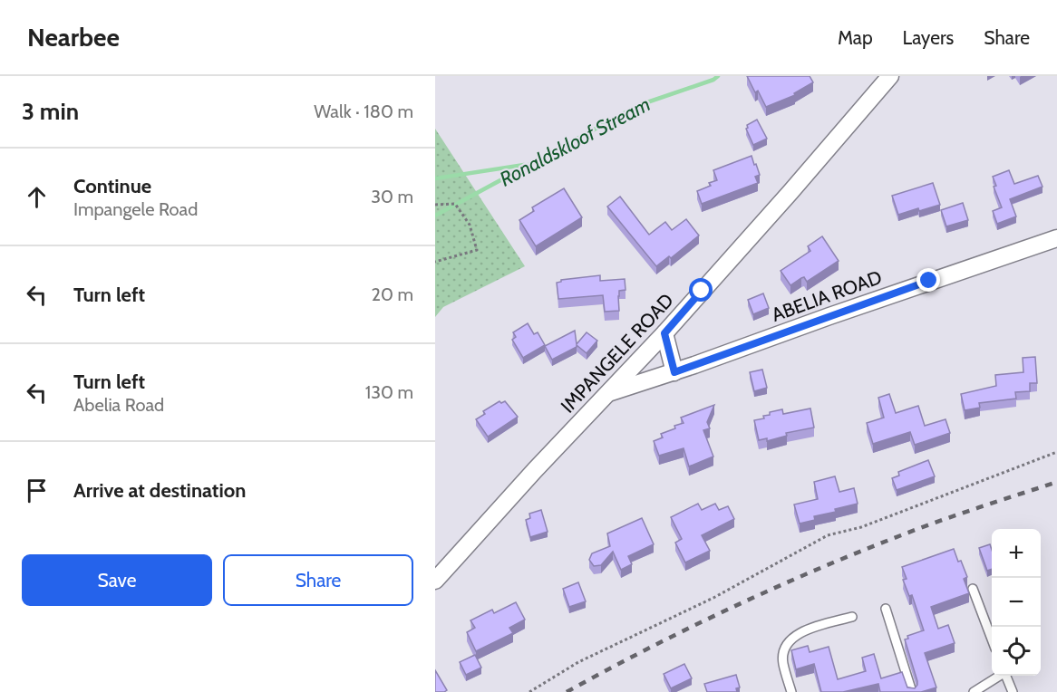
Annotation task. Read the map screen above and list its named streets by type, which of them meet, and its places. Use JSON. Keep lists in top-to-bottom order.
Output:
{
  "streets": {
    "street": ["ABELIA ROAD", "IMPANGELE ROAD"]
  },
  "crossings": [
    ["ABELIA ROAD", "IMPANGELE ROAD"]
  ],
  "water": ["Ronaldskloof Stream"],
  "page": {
    "header": "Nearbee",
    "nav": ["Map", "Layers", "Share"],
    "heading": ["3 min", "Walk · 180 m"],
    "list": [
      ["Continue", "Impangele Road", "30 m"],
      ["Turn left", "20 m"],
      ["Turn left", "Abelia Road", "130 m"],
      "Arrive at destination"
    ],
    "map_buttons": ["+", "−"],
    "buttons": ["Save", "Share"]
  }
}
